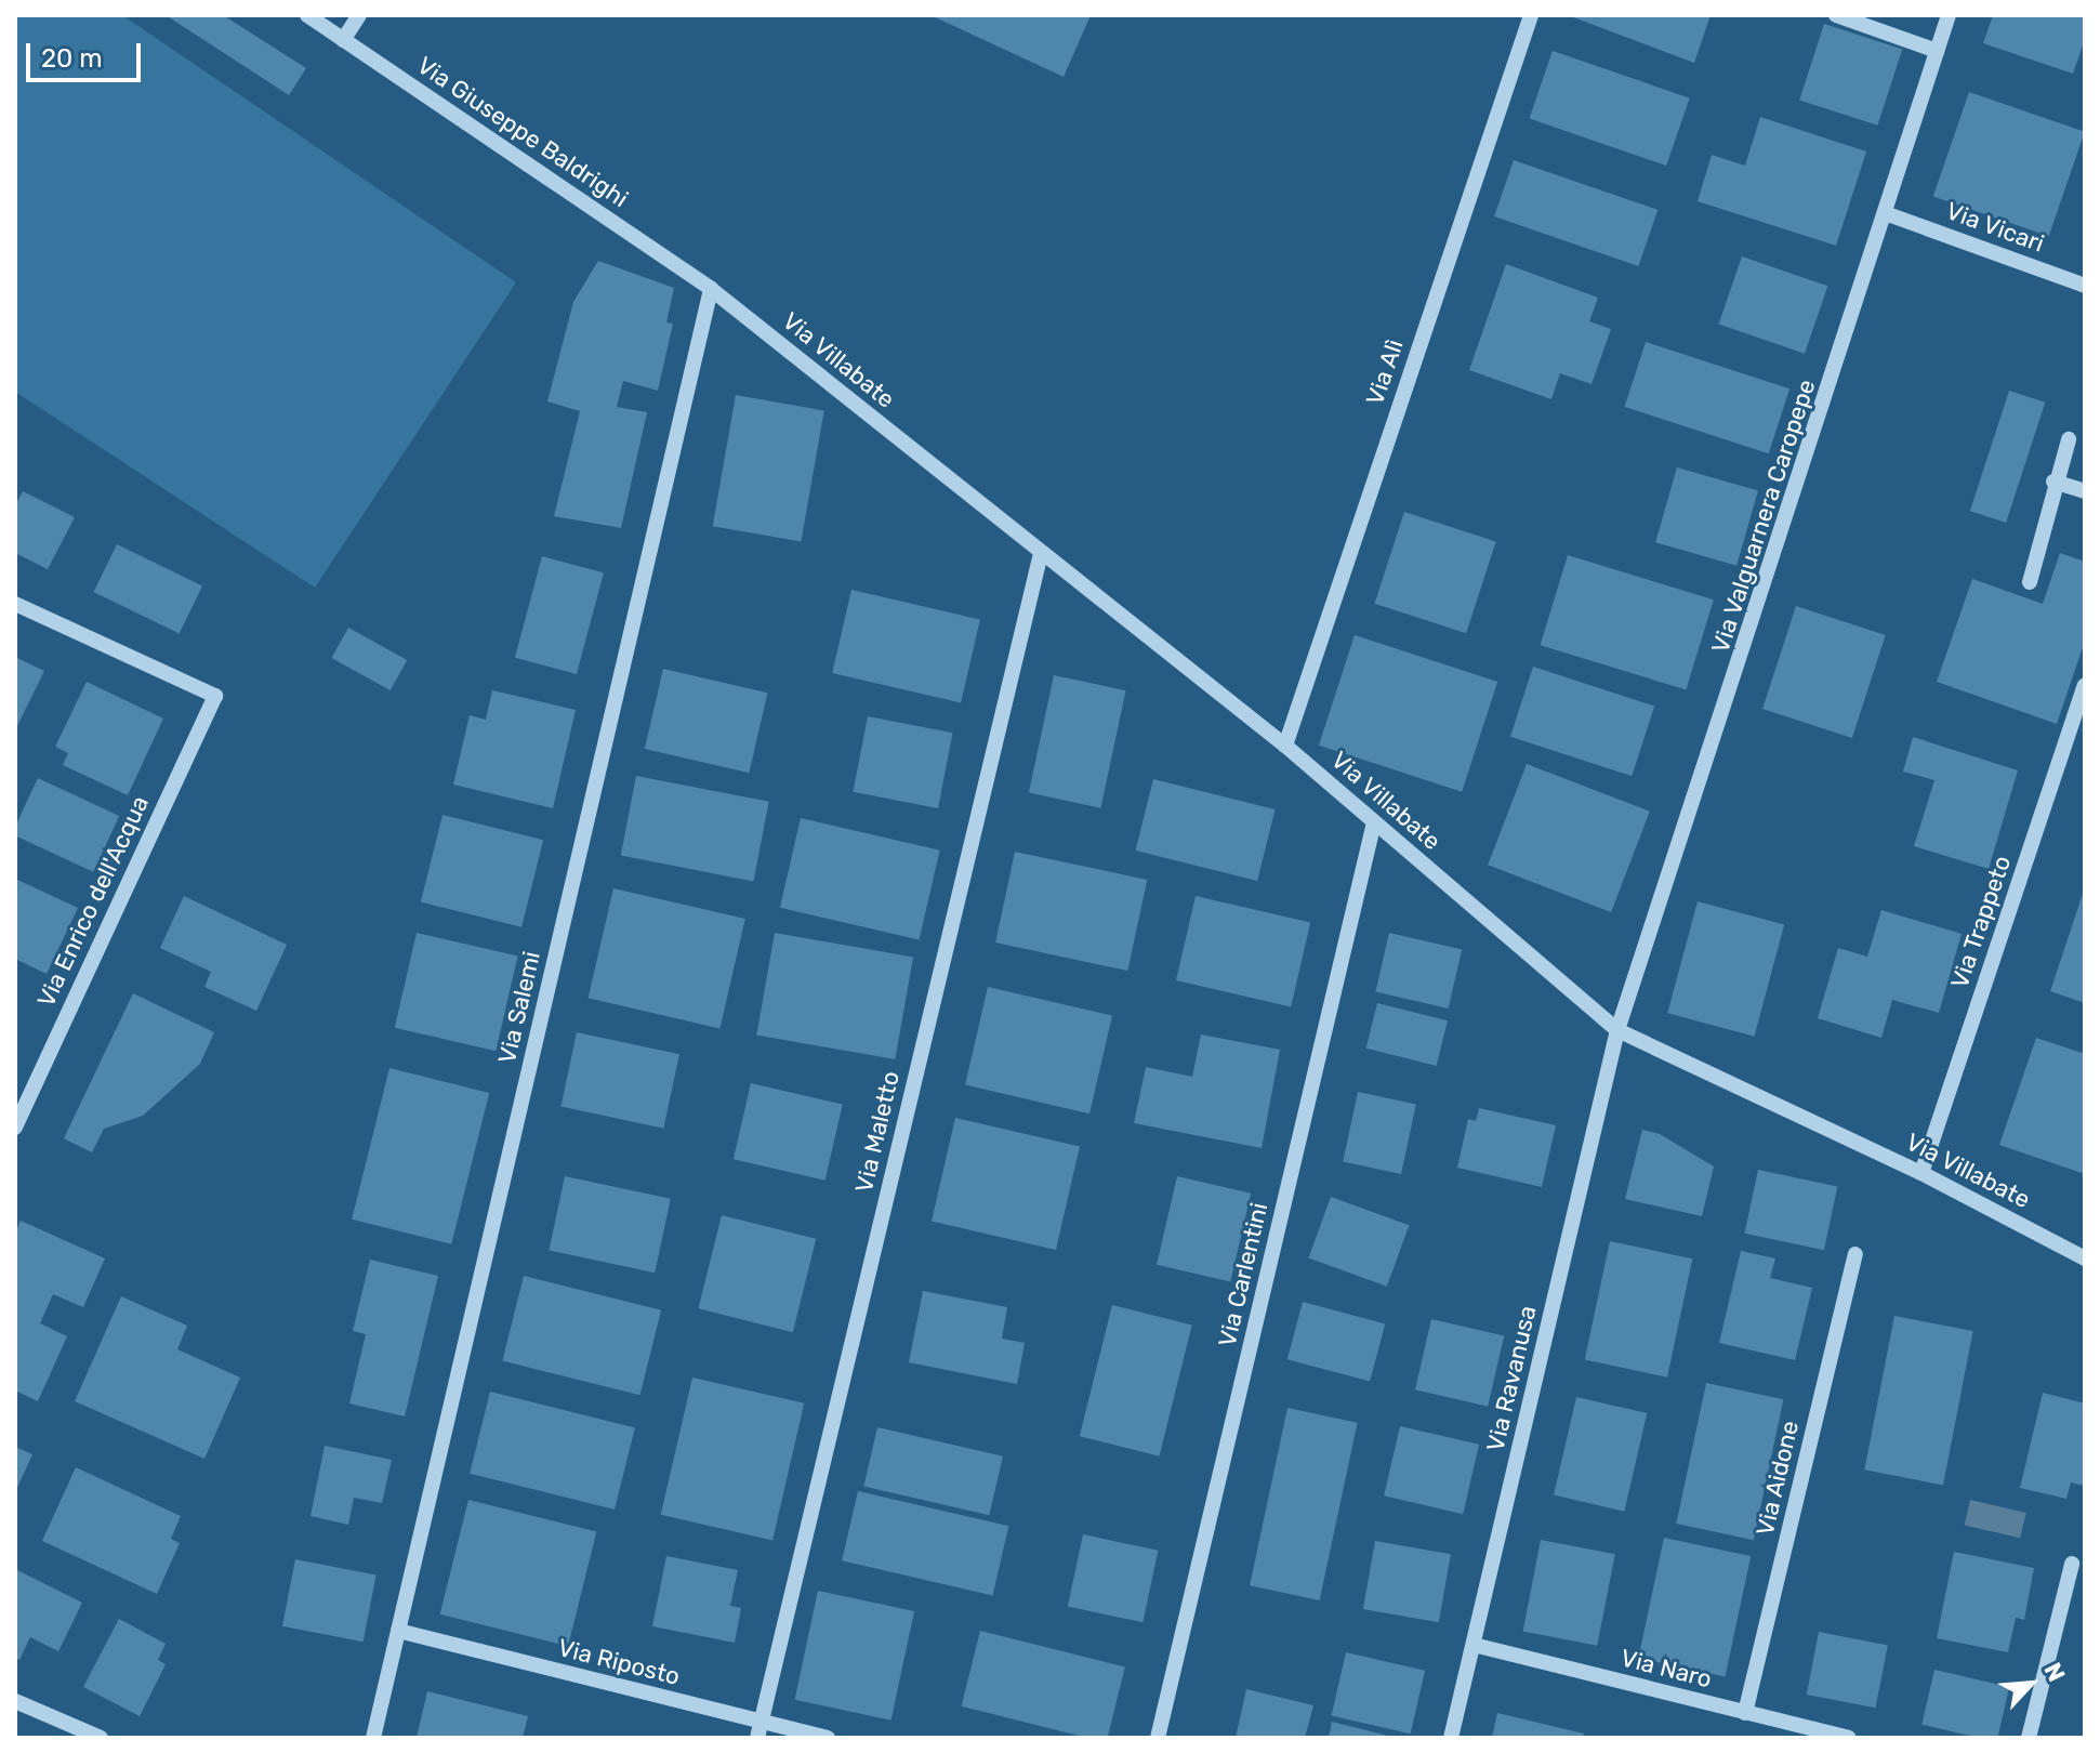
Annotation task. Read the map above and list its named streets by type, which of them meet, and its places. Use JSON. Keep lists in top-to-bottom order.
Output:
{
  "streets": {
    "street": [
      "Via Giuseppe Baldrighi",
      "Via Vicari",
      "Via Villabate",
      "Via Alì",
      "Via Valguarnera Caropepe",
      "Via Enrico dell'Acqua",
      "Via Trappeto",
      "Via Salemi",
      "Via Maletto",
      "Via Carlentini",
      "Via Ravanusa",
      "Via Aidone",
      "Via Riposto",
      "Via Naro"
    ]
  },
  "crossings": [
    ["Via Giuseppe Baldrighi", "Via Villabate"],
    ["Via Giuseppe Baldrighi", "Via Salemi"],
    ["Via Vicari", "Via Valguarnera Caropepe"],
    ["Via Villabate", "Via Alì"],
    ["Via Villabate", "Via Valguarnera Caropepe"],
    ["Via Villabate", "Via Trappeto"],
    ["Via Villabate", "Via Salemi"],
    ["Via Villabate", "Via Maletto"],
    ["Via Villabate", "Via Carlentini"],
    ["Via Villabate", "Via Ravanusa"],
    ["Via Valguarnera Caropepe", "Via Ravanusa"],
    ["Via Salemi", "Via Riposto"],
    ["Via Maletto", "Via Riposto"],
    ["Via Ravanusa", "Via Naro"],
    ["Via Aidone", "Via Naro"]
  ],
  "scale_bar": "20 m",
  "north": "top right"
}
